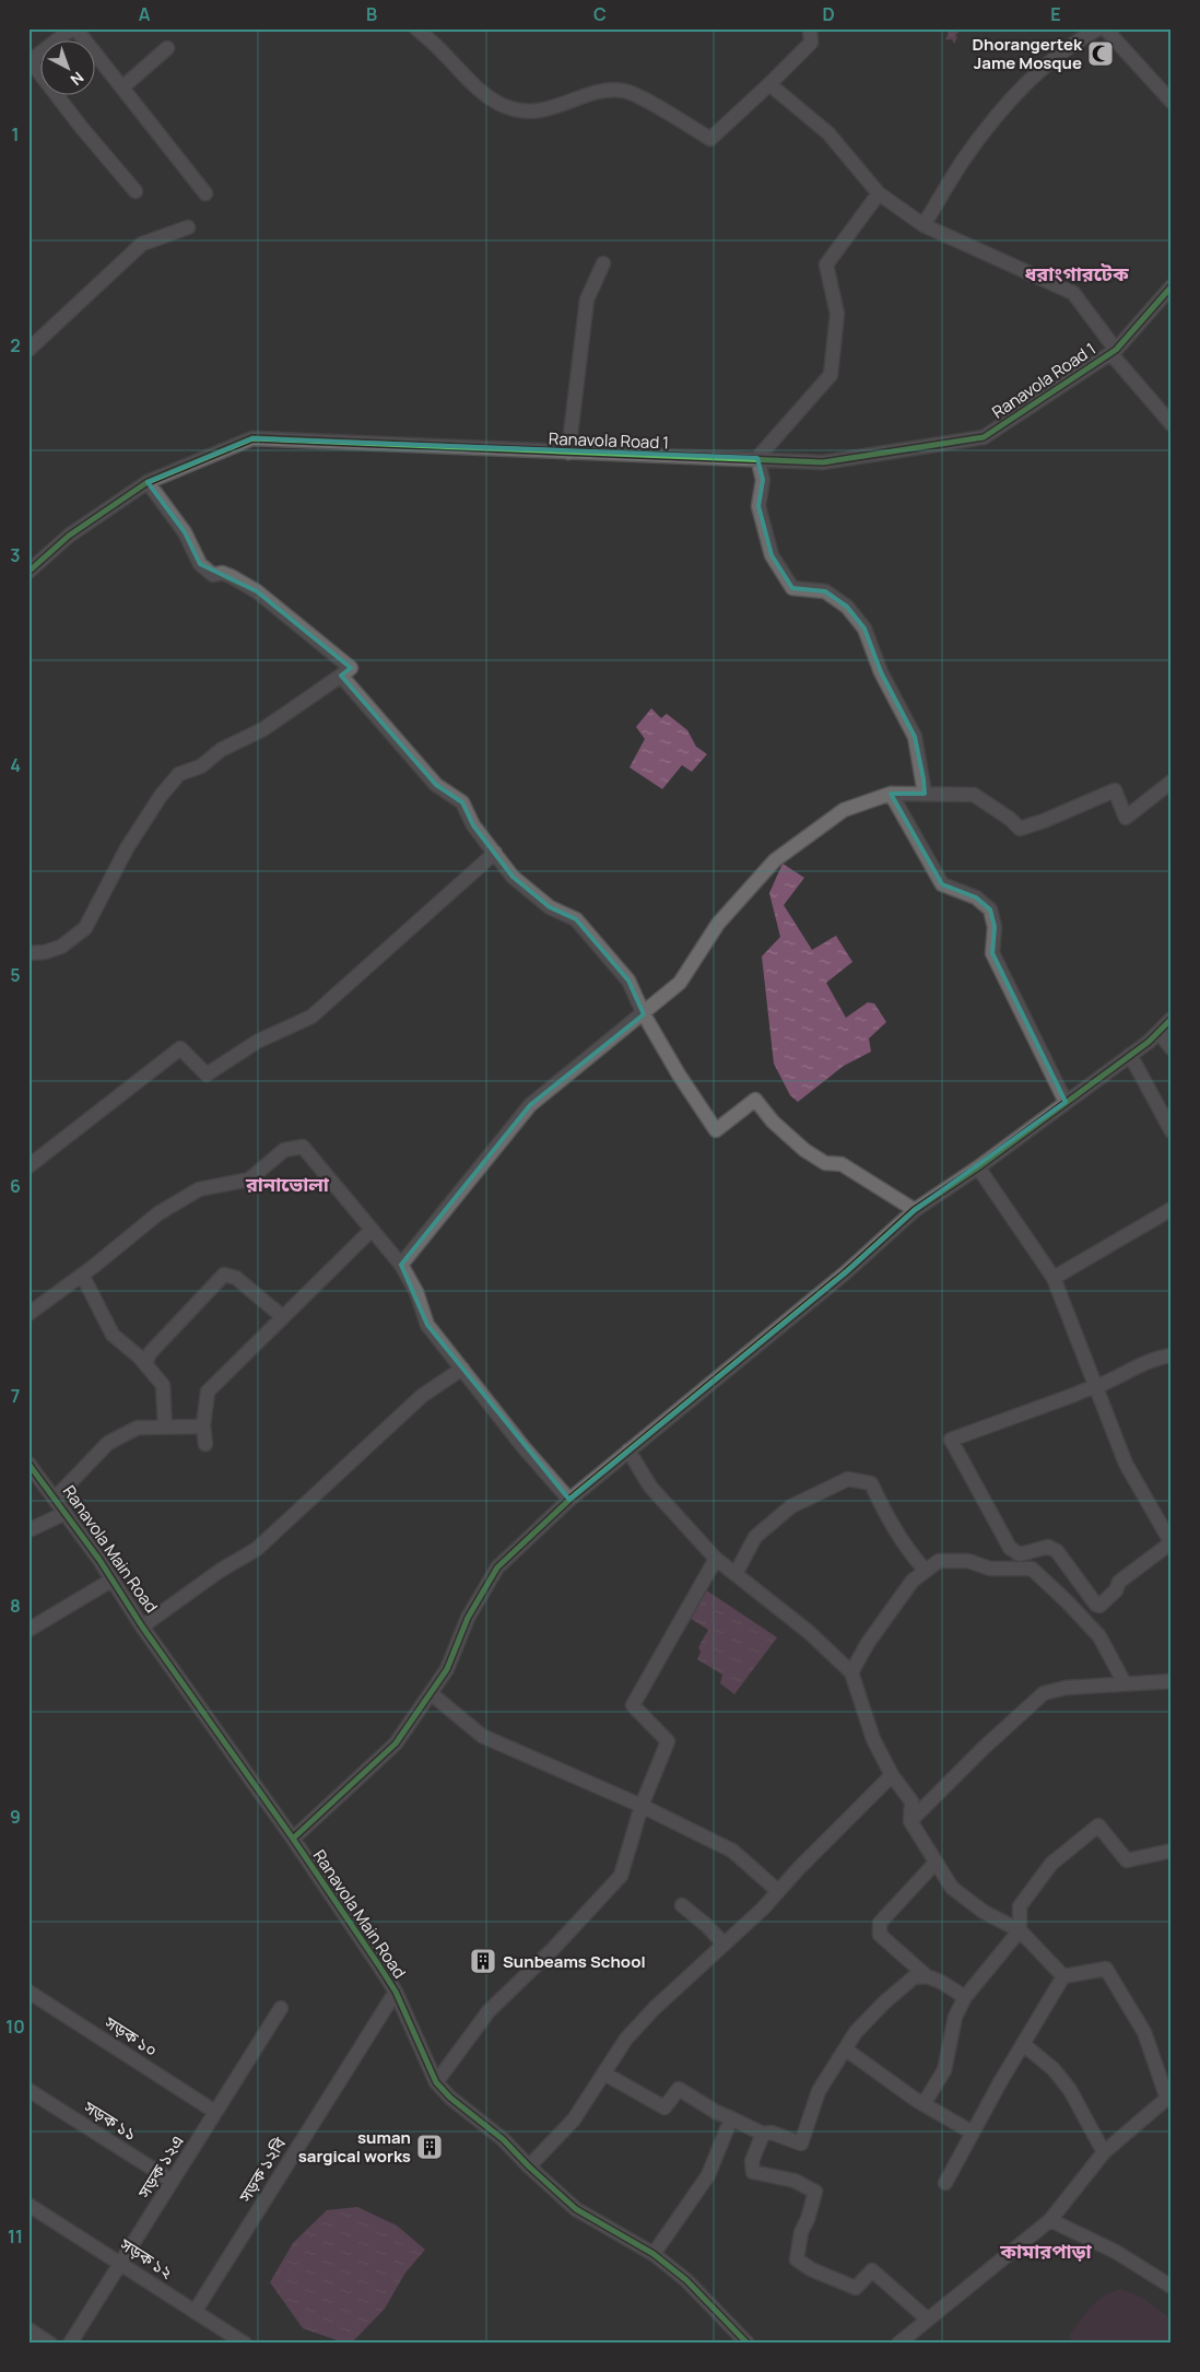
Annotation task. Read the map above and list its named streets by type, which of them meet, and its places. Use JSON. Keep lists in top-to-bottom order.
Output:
{
  "streets": {
    "street": [
      "Ranavola Road 1",
      "Ranavola Main Road",
      "সড়ক ১০",
      "সড়ক ১১",
      "সড়ক ১২এ",
      "সড়ক ১২বি",
      "সড়ক ১২"
    ]
  },
  "crossings": [
    ["Ranavola Main Road", "সড়ক ১২বি"],
    ["সড়ক ১০", "সড়ক ১২এ"],
    ["সড়ক ১১", "সড়ক ১২এ"],
    ["সড়ক ১২এ", "সড়ক ১২"],
    ["সড়ক ১২বি", "সড়ক ১২"]
  ],
  "districts": ["ধরাংগারটেক", "রানাভোলা", "কামারপাড়া"],
  "places": {
    "mosque": ["Dhorangertek Jame Mosque"],
    "building": ["Sunbeams School", "suman sargical works"]
  },
  "north": "bottom right",
  "grid": {
    "columns": [
      "A",
      "B",
      "C",
      "D",
      "E"
    ],
    "rows": [
      "1",
      "2",
      "3",
      "4",
      "5",
      "6",
      "7",
      "8",
      "9",
      "10",
      "11"
    ]
  }
}
